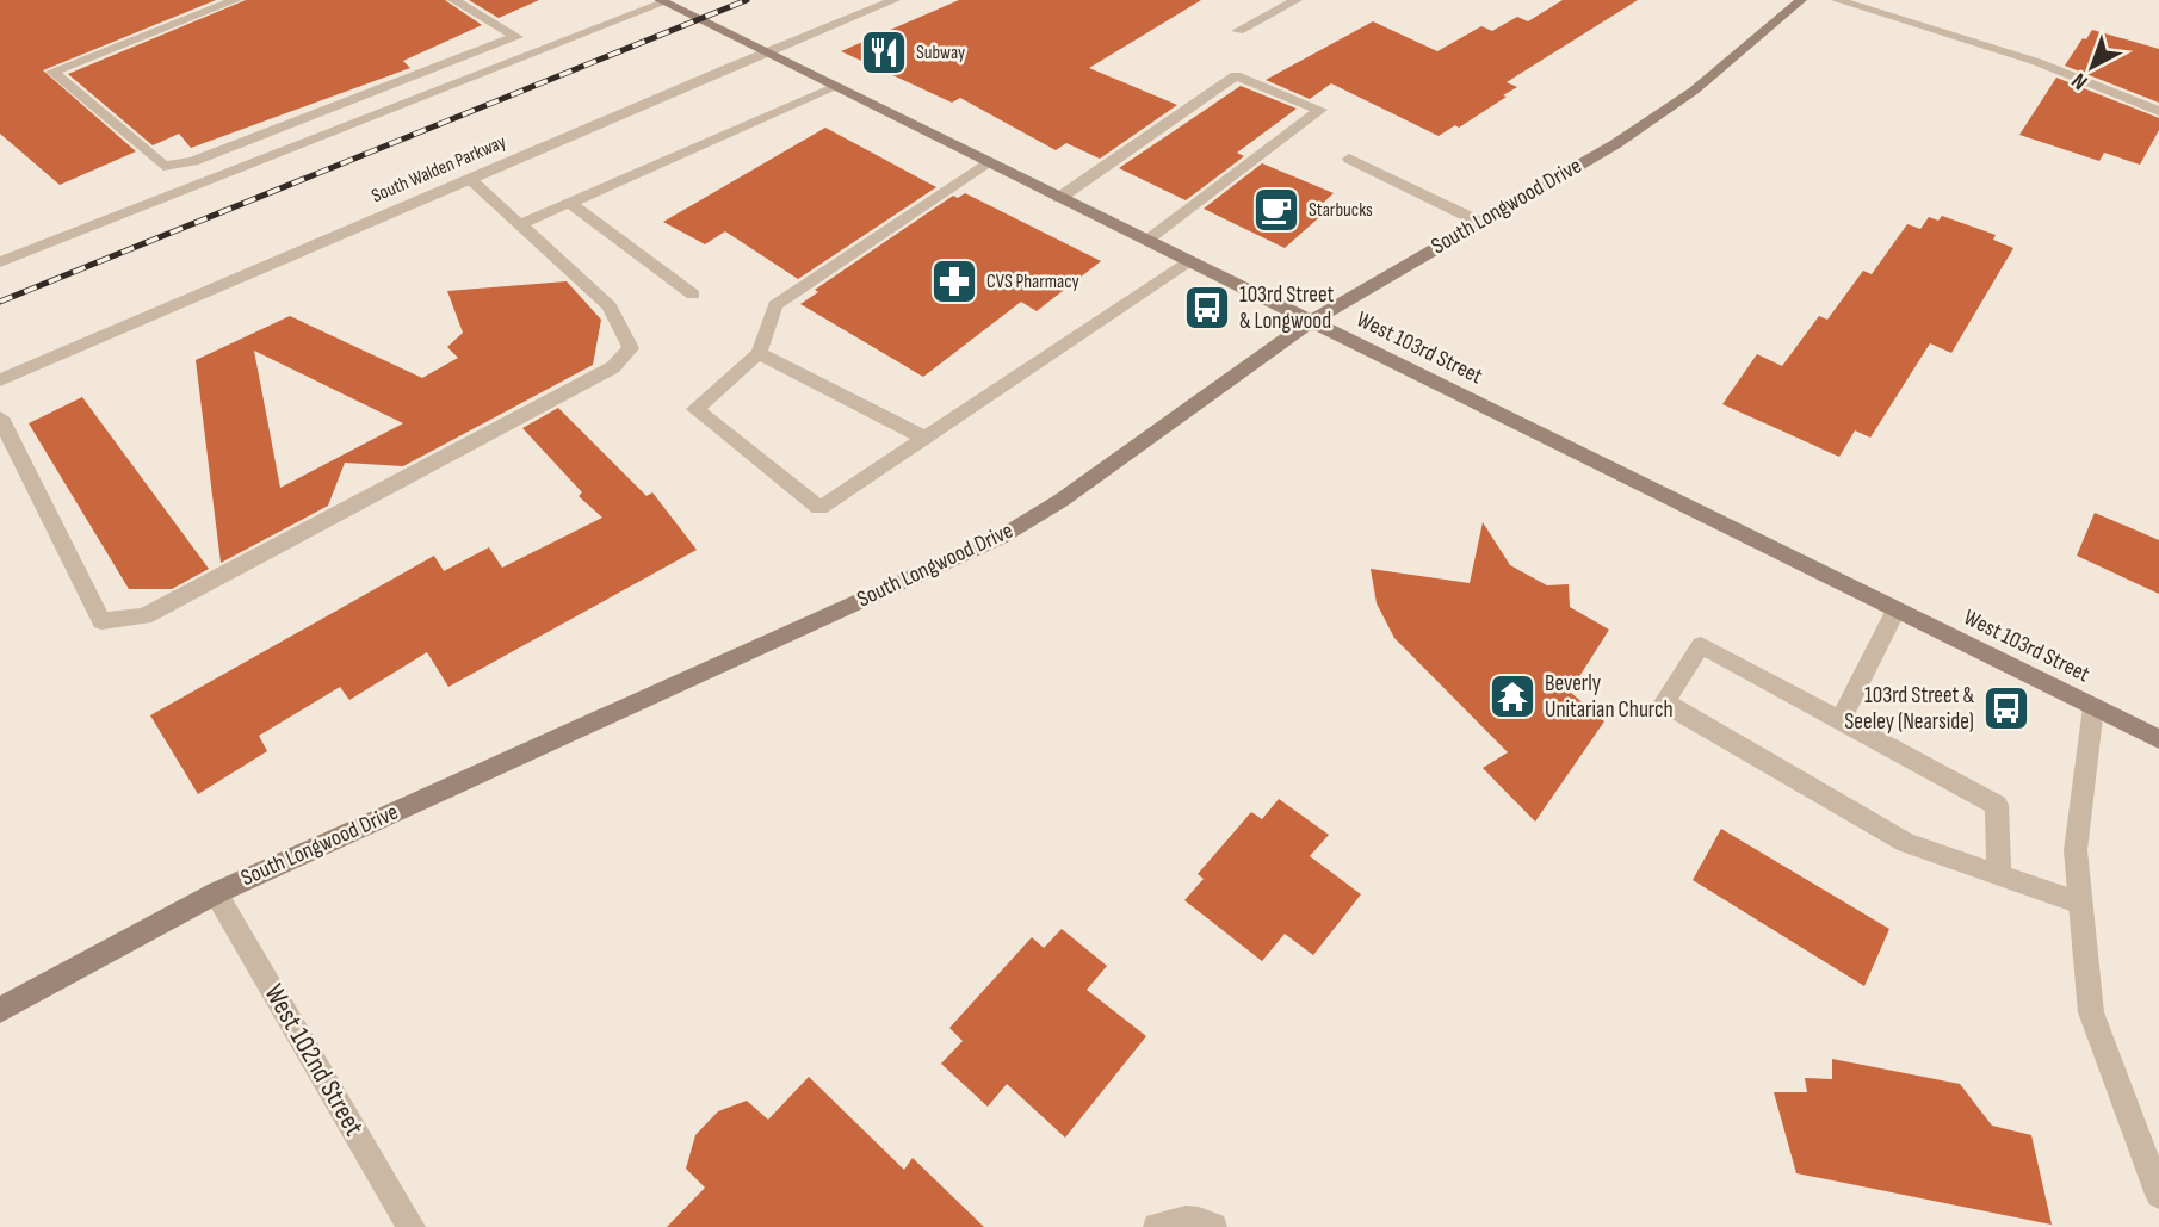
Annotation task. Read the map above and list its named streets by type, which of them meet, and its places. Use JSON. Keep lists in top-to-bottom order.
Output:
{
  "streets": {
    "street": [
      "South Walden Parkway",
      "South Longwood Drive",
      "West 103rd Street",
      "West 102nd Street"
    ]
  },
  "crossings": [
    ["South Walden Parkway", "West 103rd Street"],
    ["South Longwood Drive", "West 103rd Street"],
    ["South Longwood Drive", "West 102nd Street"]
  ],
  "places": {
    "restaurant": ["Subway"],
    "cafe": ["Starbucks"],
    "pharmacy": ["CVS Pharmacy"],
    "bus stop": ["103rd Street & Longwood", "103rd Street & Seeley (Nearside)"],
    "temple": ["Beverly Unitarian Church"]
  },
  "north": "bottom left"
}
